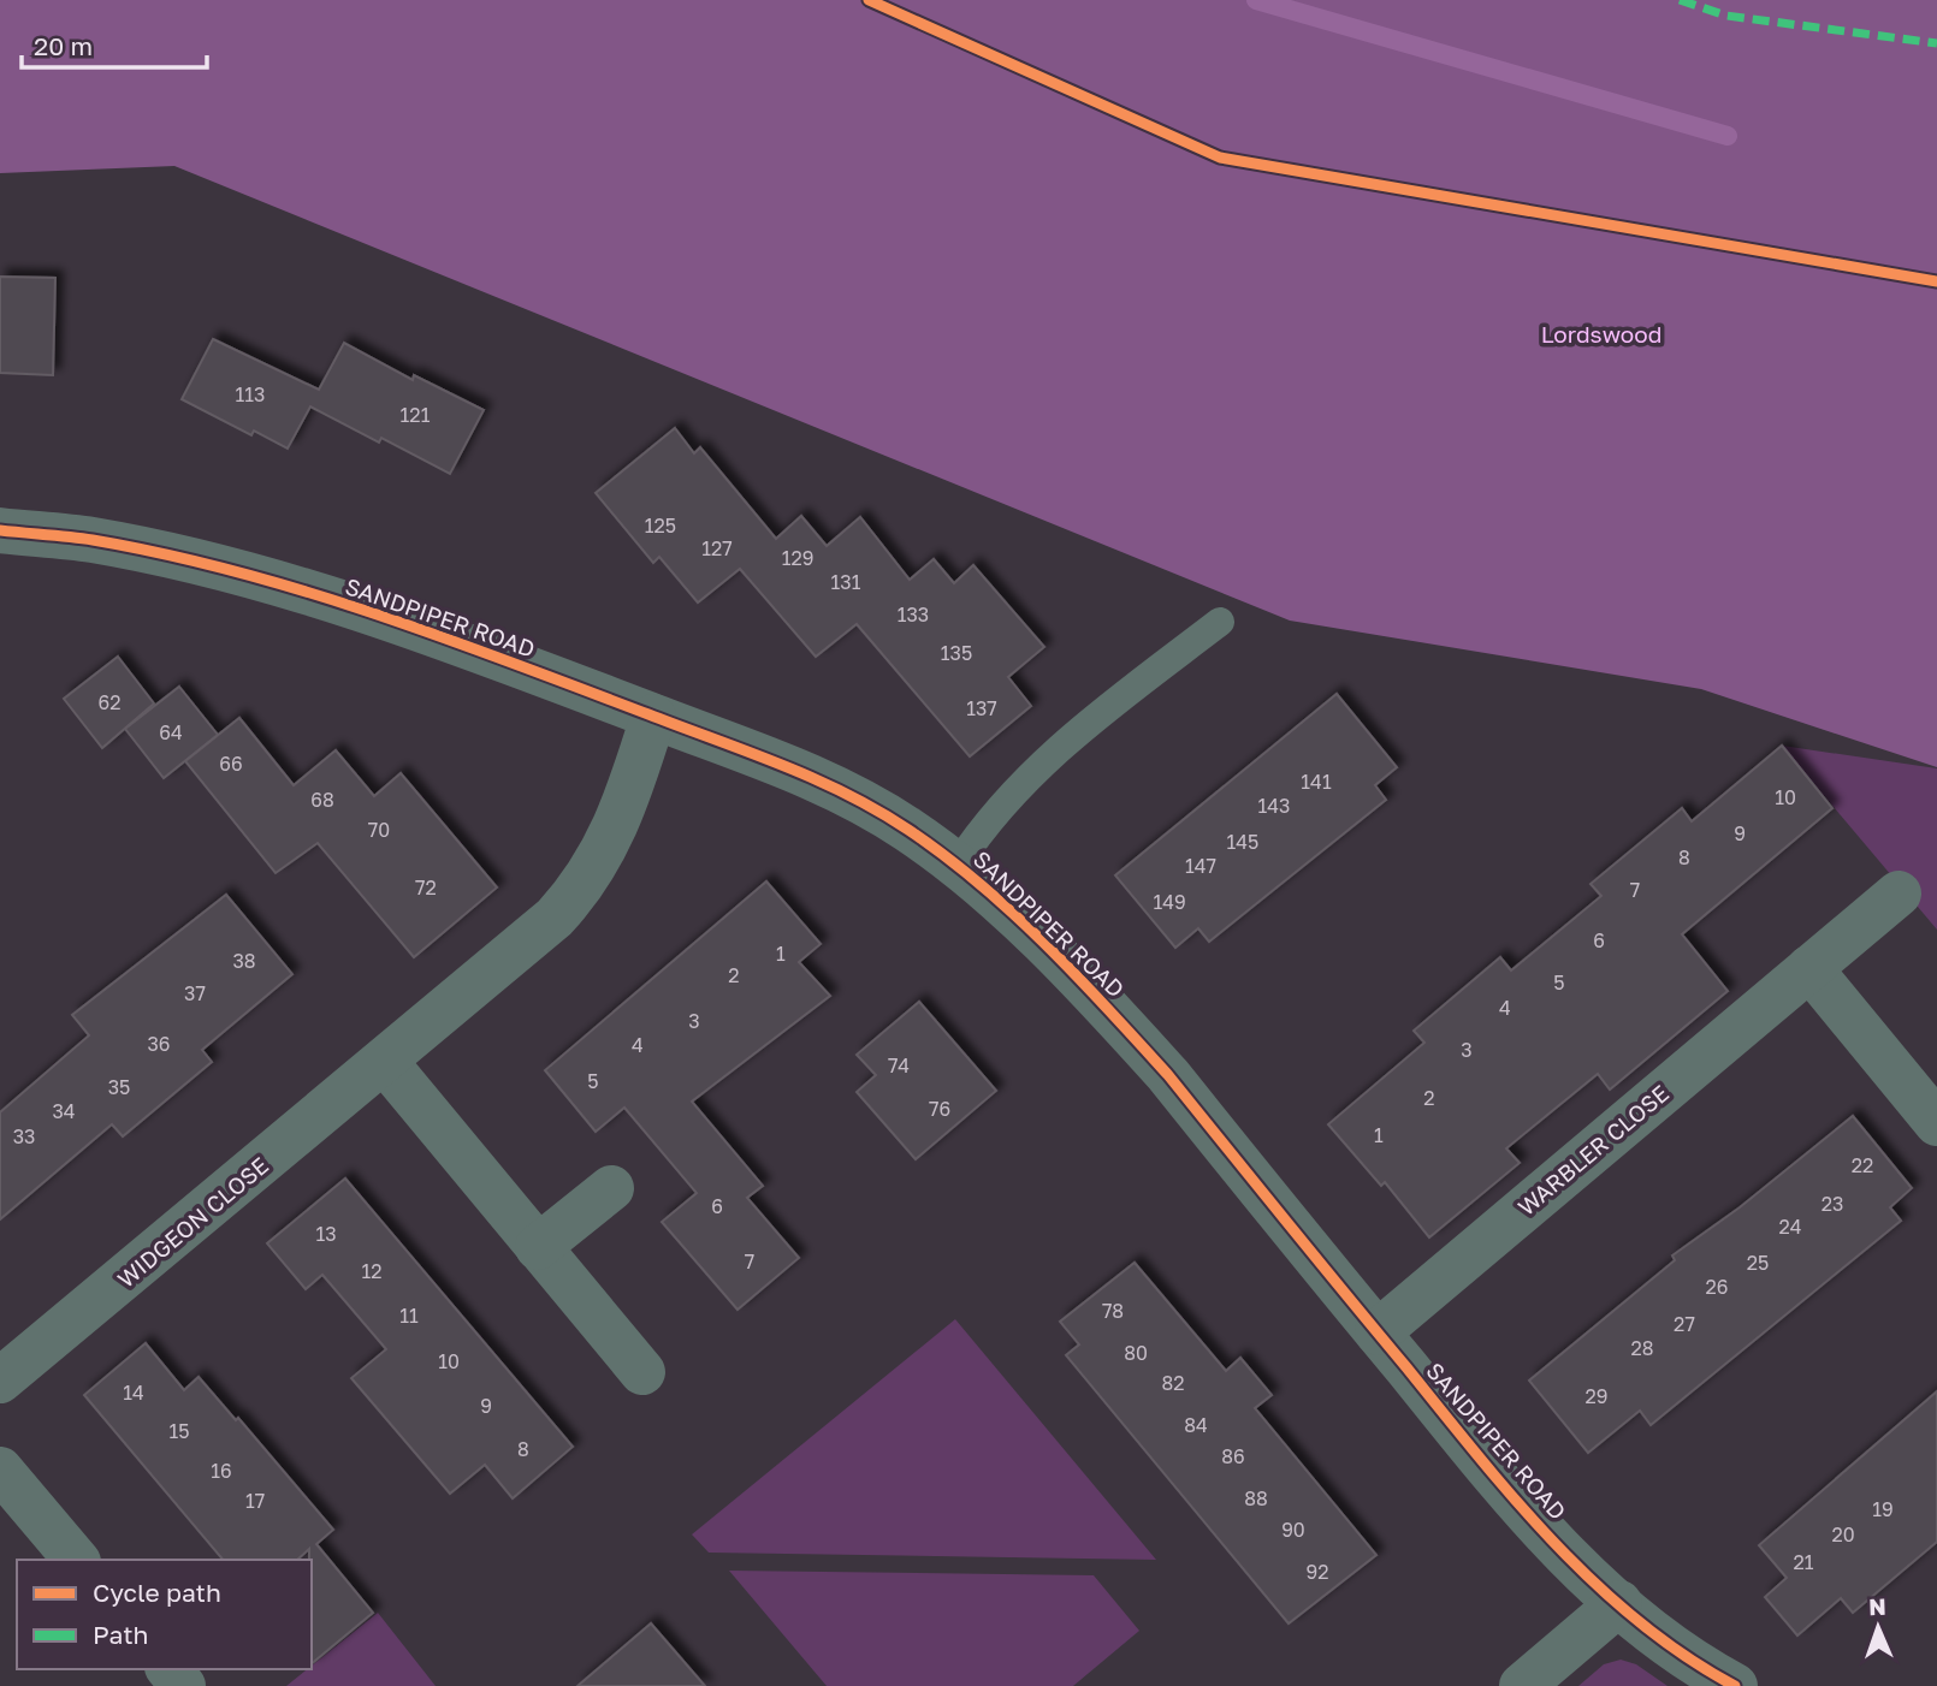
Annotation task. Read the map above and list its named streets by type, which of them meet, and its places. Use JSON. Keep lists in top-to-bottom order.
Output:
{
  "streets": {
    "street": ["SANDPIPER ROAD", "WARBLER CLOSE", "WIDGEON CLOSE"]
  },
  "crossings": [
    ["SANDPIPER ROAD", "WARBLER CLOSE"],
    ["SANDPIPER ROAD", "WIDGEON CLOSE"]
  ],
  "parks": ["Lordswood"],
  "house_numbers": [
    "113",
    "121",
    "125",
    "127",
    "129",
    "131",
    "133",
    "135",
    "62",
    "137",
    "64",
    "66",
    "141",
    "10",
    "68",
    "143",
    "70",
    "9",
    "145",
    "8",
    "147",
    "72",
    "7",
    "149",
    "6",
    "1",
    "38",
    "2",
    "5",
    "37",
    "4",
    "3",
    "36",
    "4",
    "3",
    "74",
    "5",
    "35",
    "2",
    "76",
    "34",
    "1",
    "33",
    "22",
    "23",
    "6",
    "24",
    "13",
    "7",
    "25",
    "12",
    "26",
    "78",
    "11",
    "27",
    "28",
    "80",
    "10",
    "82",
    "14",
    "29",
    "9",
    "84",
    "15",
    "8",
    "86",
    "16",
    "88",
    "17",
    "19",
    "90",
    "20",
    "21",
    "92"
  ],
  "legend": ["Cycle path", "Path"],
  "scale_bar": "20 m",
  "north": "top"
}
